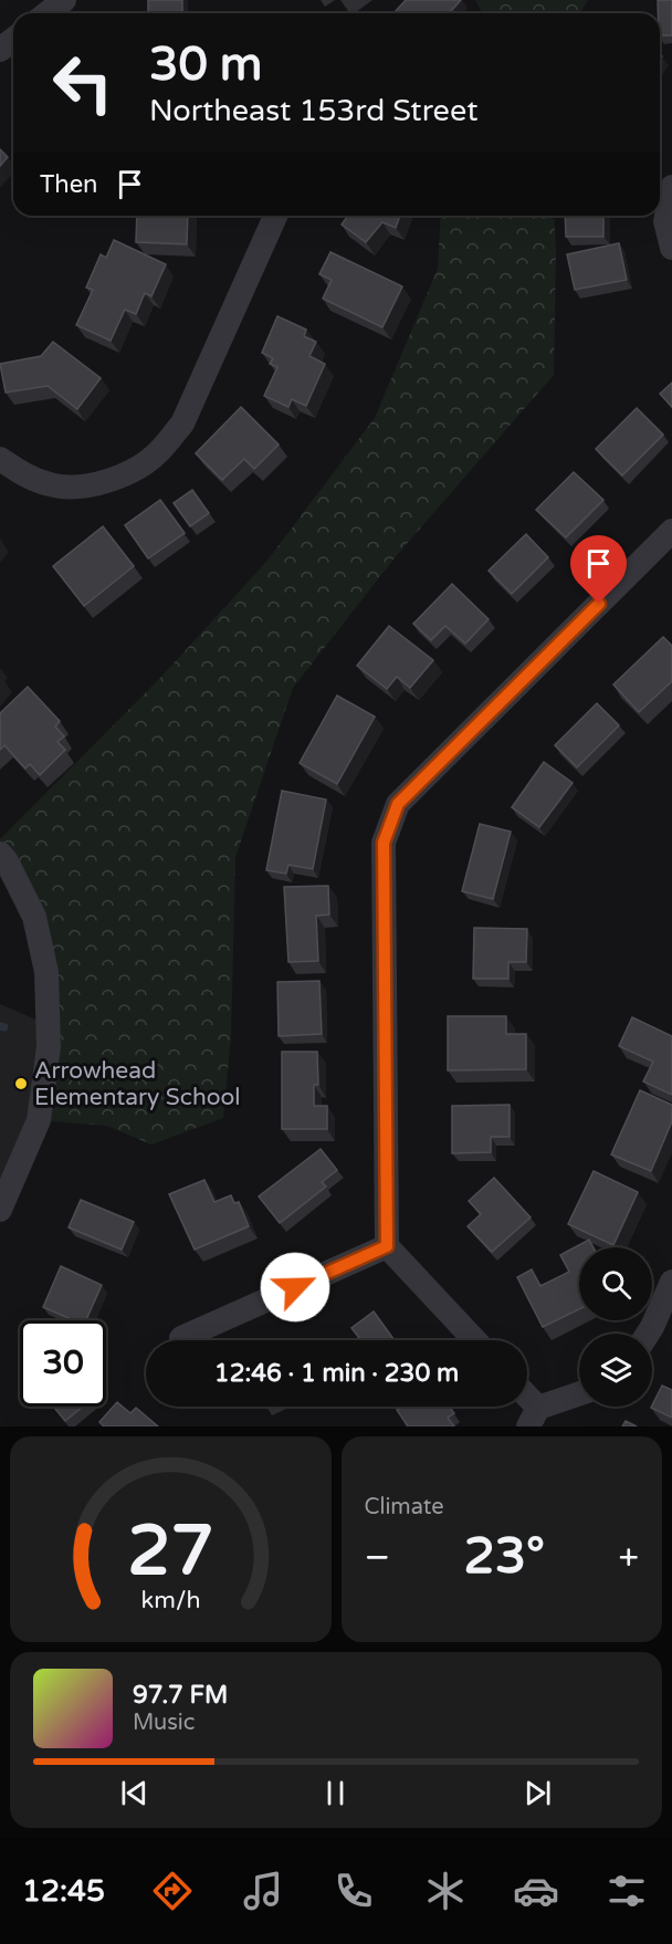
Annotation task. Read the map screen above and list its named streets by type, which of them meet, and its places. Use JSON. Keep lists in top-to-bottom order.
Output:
{
  "places": ["Arrowhead Elementary School"],
  "page": {
    "turn": ["30 m", "Northeast 153rd Street"],
    "then": "Then",
    "limit": "30",
    "trip": "12:46 · 1 min · 230 m",
    "tile": "Climate",
    "heat": ["−", "23°", "+"],
    "song": ["97.7 FM", "Music"],
    "tabs": "12:45",
    "gauge": ["27", "km/h"]
  }
}
